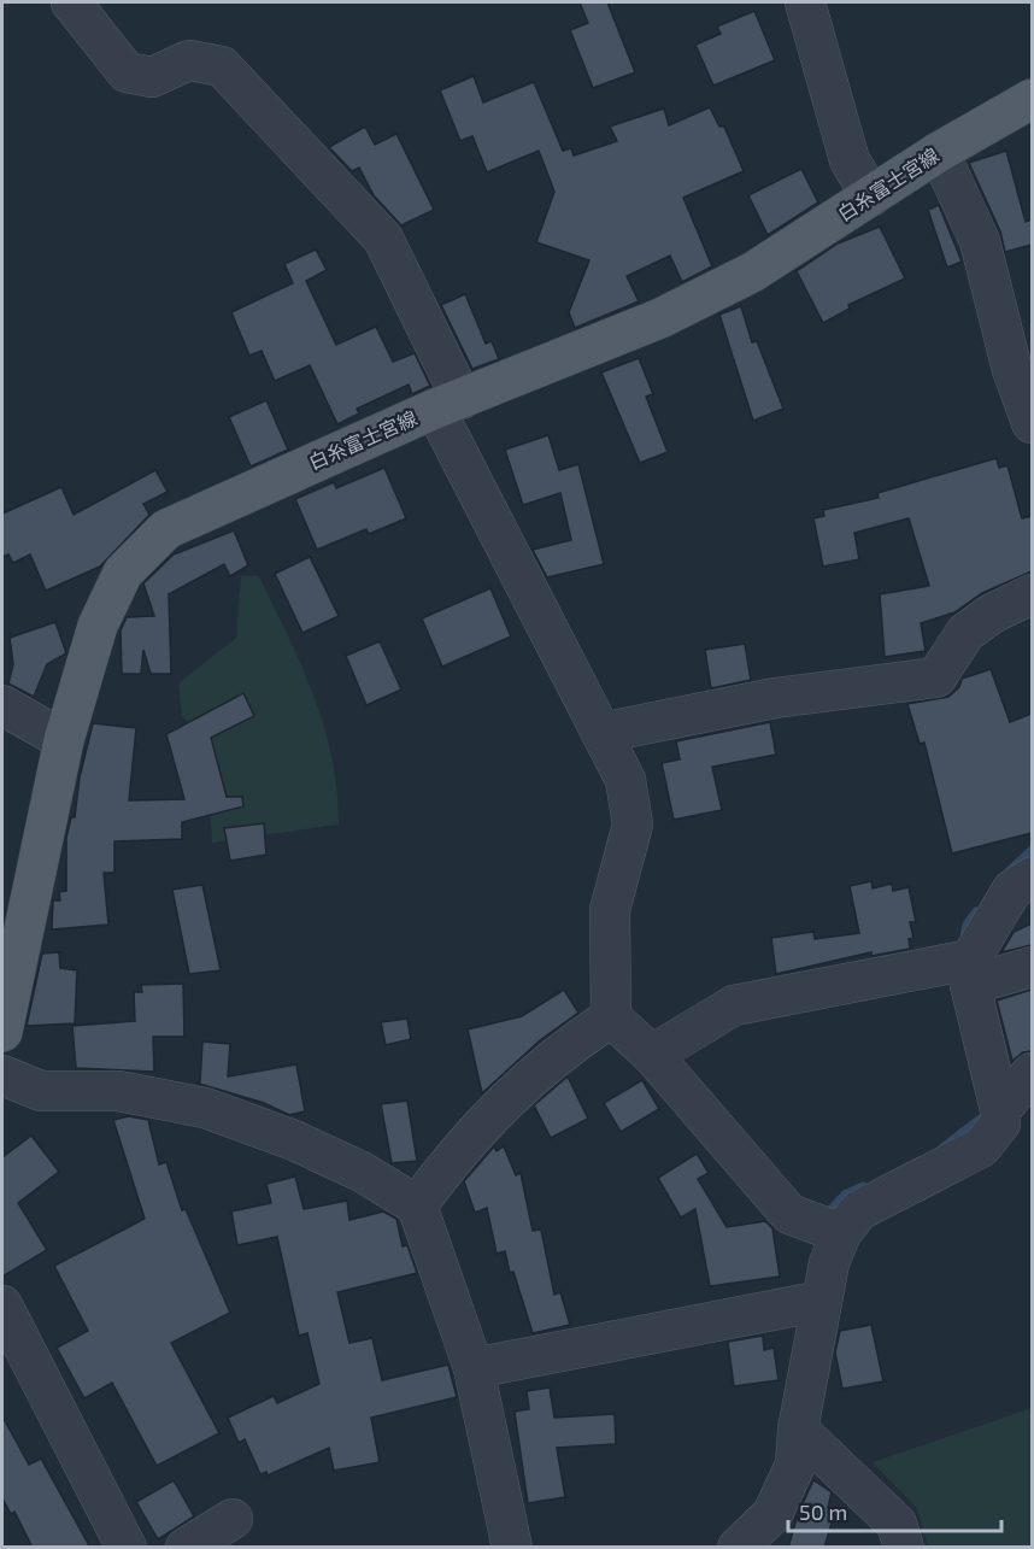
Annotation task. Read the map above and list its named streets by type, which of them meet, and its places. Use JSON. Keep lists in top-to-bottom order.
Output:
{
  "streets": {
    "main road": ["白糸富士宮線"]
  },
  "scale_bar": "50 m"
}
